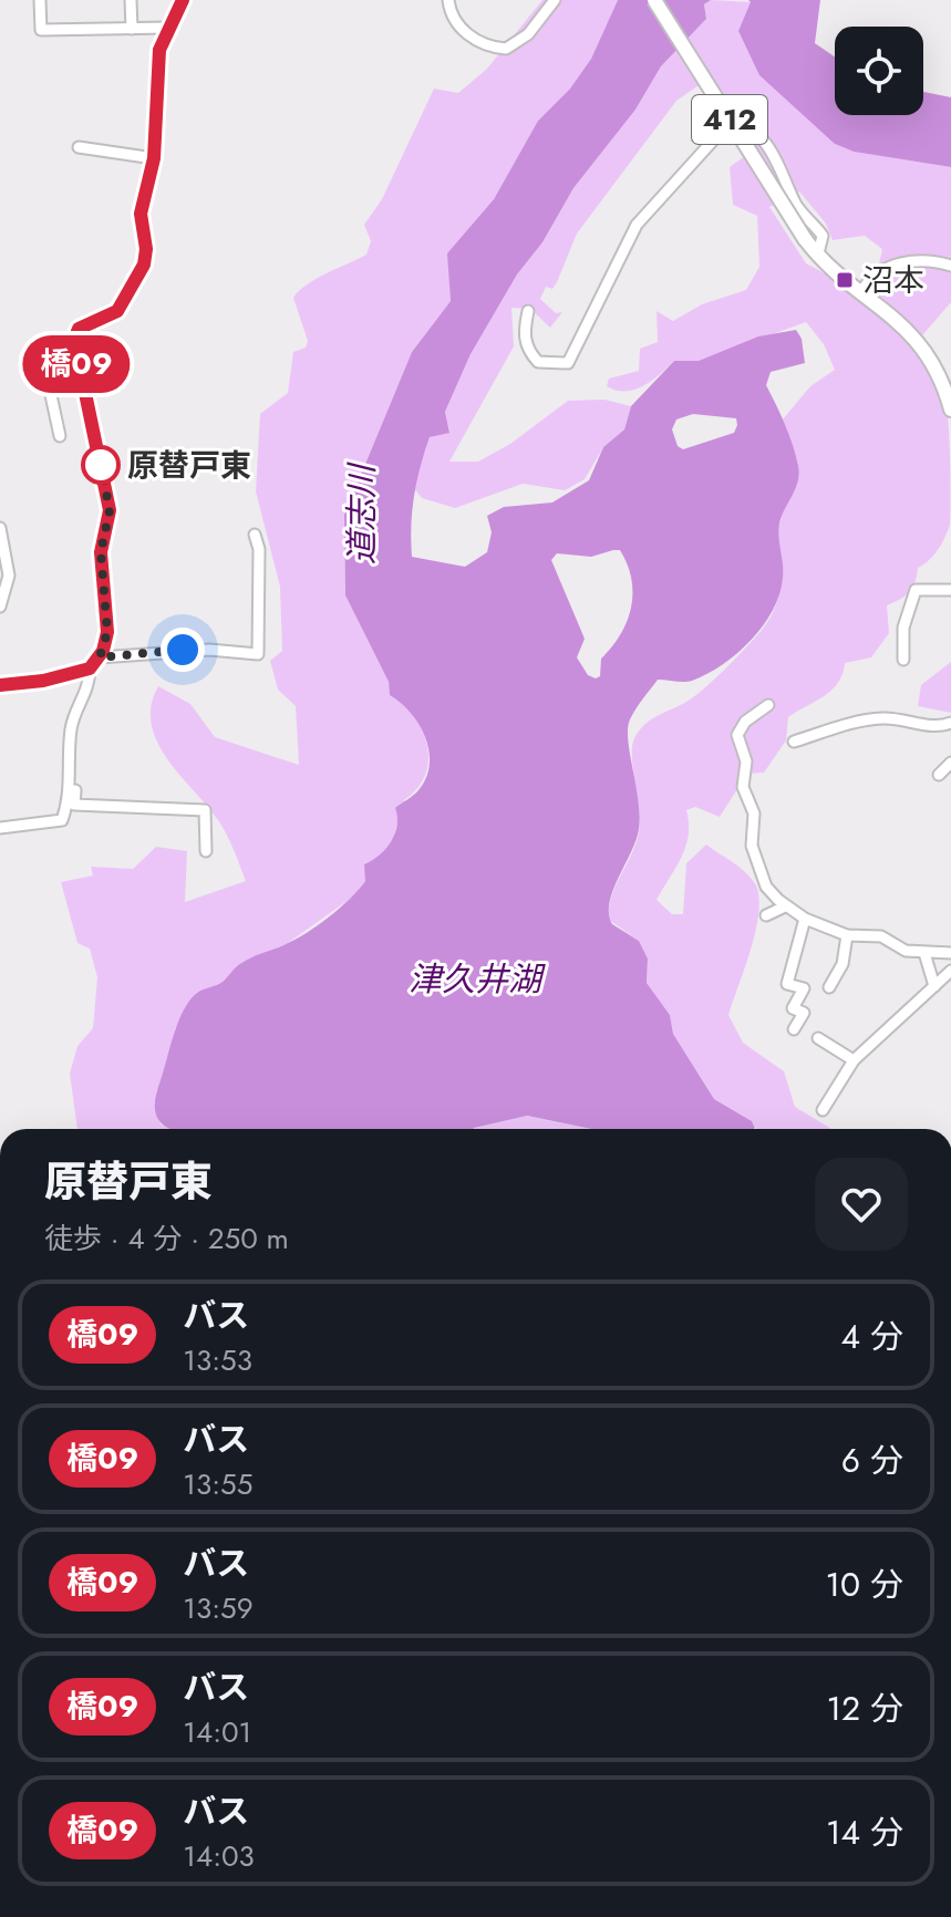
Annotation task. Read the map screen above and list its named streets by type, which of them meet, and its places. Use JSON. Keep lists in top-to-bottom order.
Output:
{
  "streets": {
    "highway": ["412"]
  },
  "water": ["道志川", "津久井湖"],
  "places": {
    "transit": ["沼本"],
    "other": ["原替戸東"]
  },
  "lines": ["bus line 橋09"],
  "page": {
    "on_map": "橋09",
    "heading": ["原替戸東", "徒歩 · 4 分 · 250 m"],
    "list": [
      {
        "mark": "橋09",
        "name": "バス",
        "note": "13:53",
        "value": "4 分"
      },
      {
        "mark": "橋09",
        "name": "バス",
        "note": "13:55",
        "value": "6 分"
      },
      {
        "mark": "橋09",
        "name": "バス",
        "note": "13:59",
        "value": "10 分"
      },
      {
        "mark": "橋09",
        "name": "バス",
        "note": "14:01",
        "value": "12 分"
      },
      {
        "mark": "橋09",
        "name": "バス",
        "note": "14:03",
        "value": "14 分"
      }
    ]
  }
}
